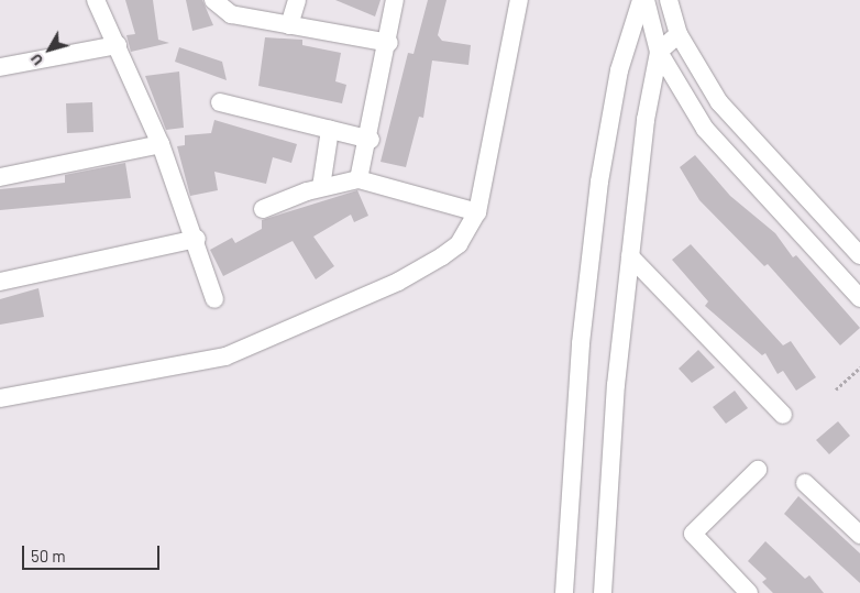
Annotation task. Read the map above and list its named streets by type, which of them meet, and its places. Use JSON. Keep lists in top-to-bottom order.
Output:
{
  "scale_bar": "50 m",
  "north": "bottom left"
}
